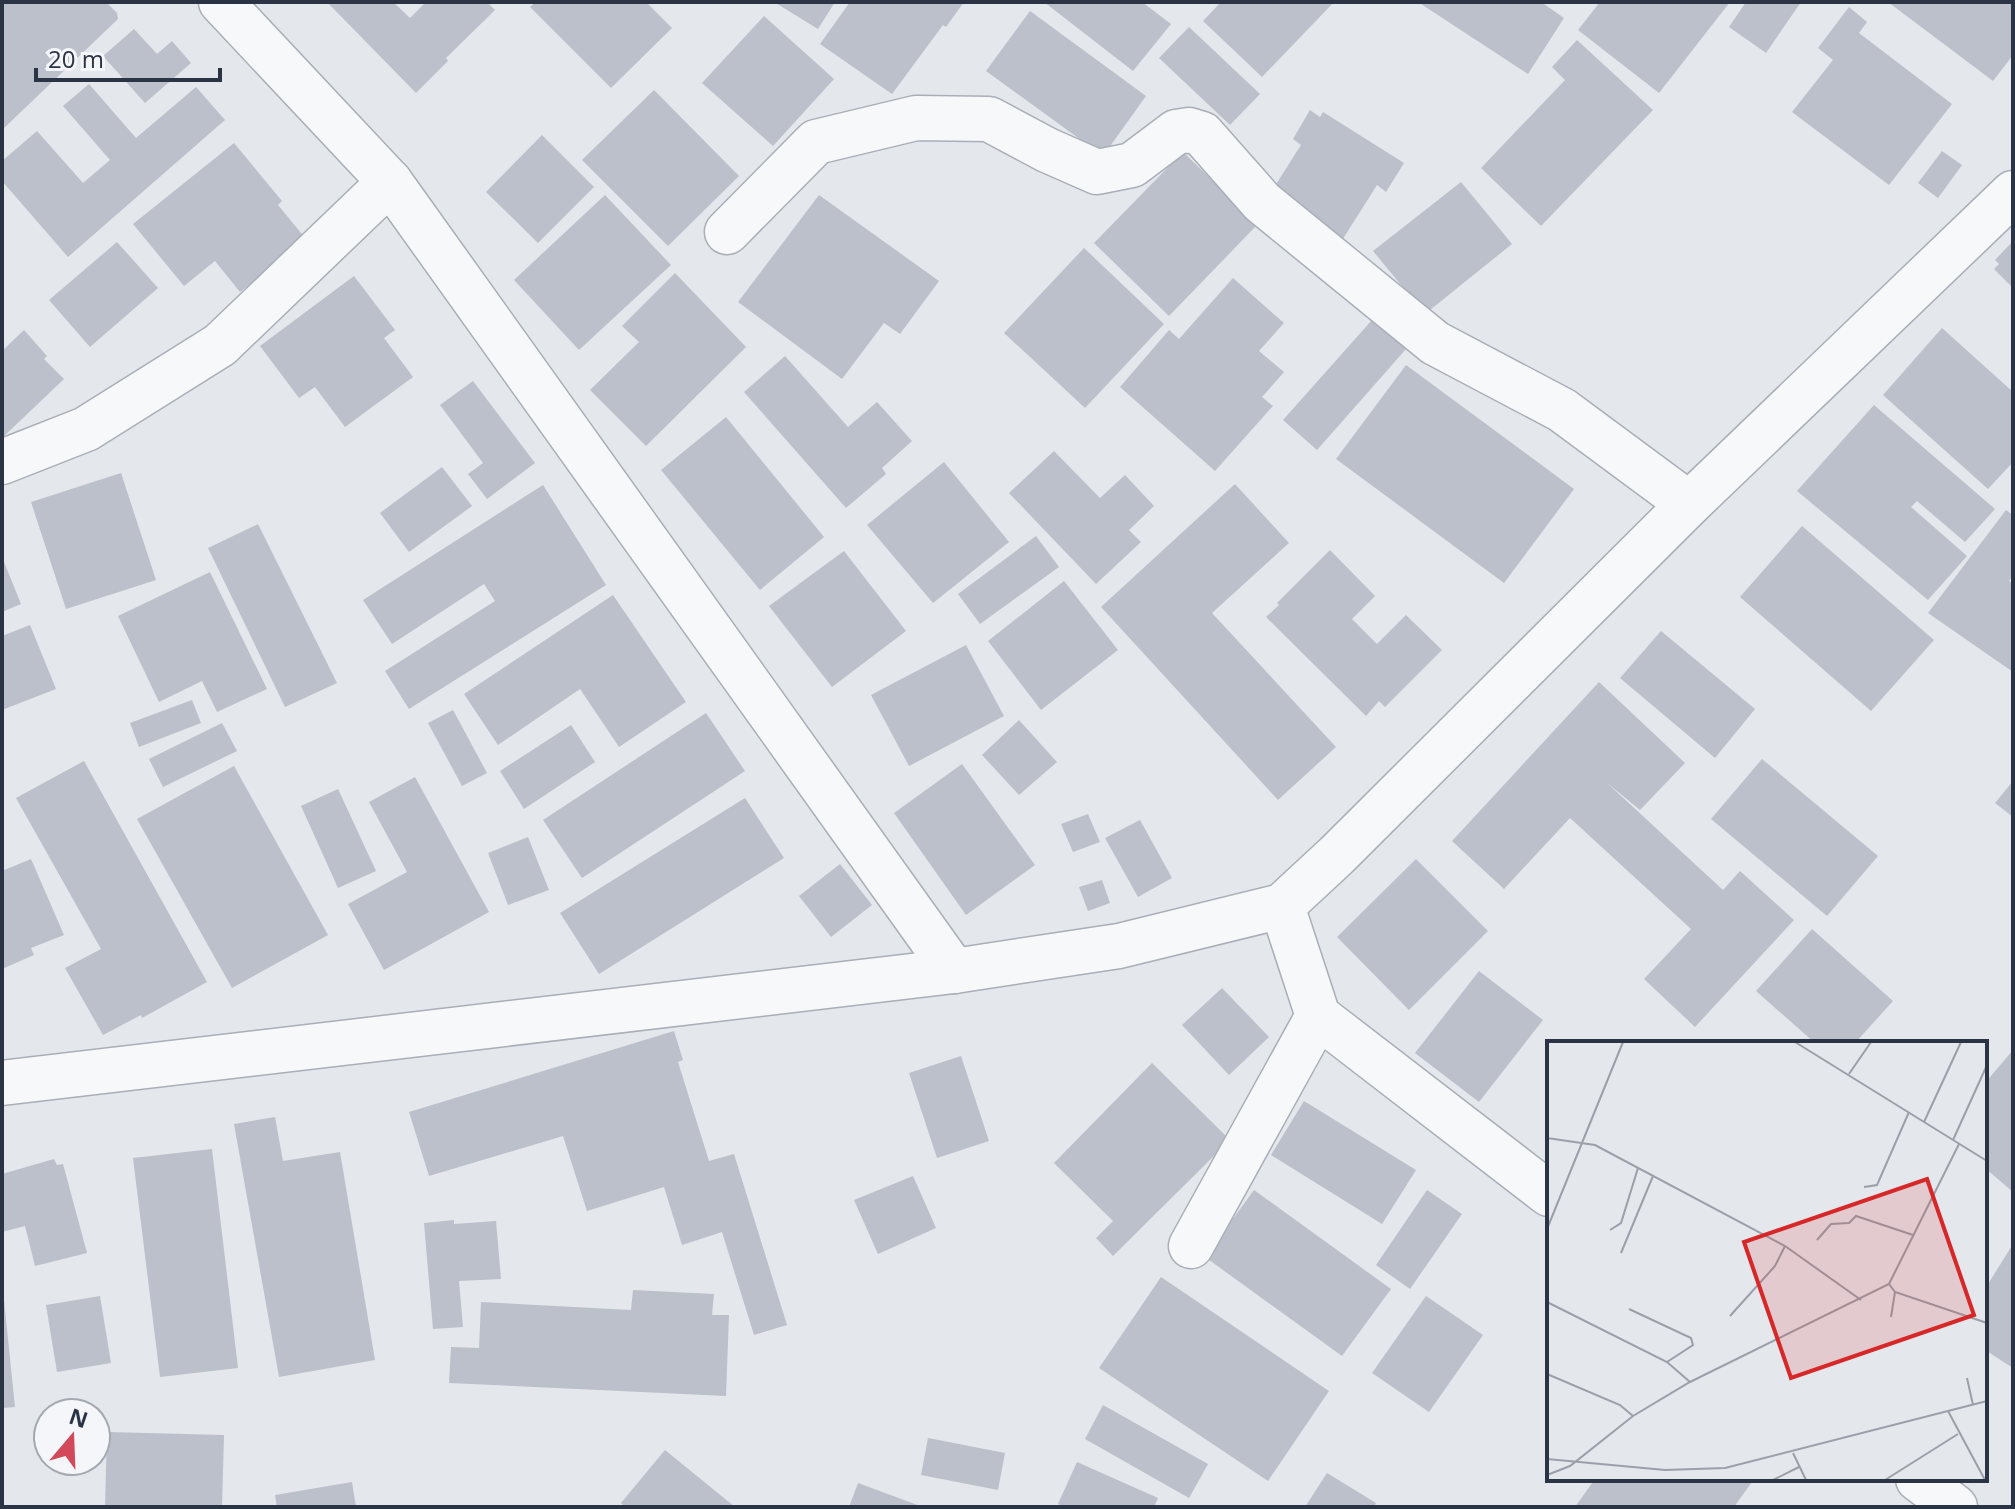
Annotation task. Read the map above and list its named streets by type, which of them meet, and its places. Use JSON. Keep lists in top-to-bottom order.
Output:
{
  "scale_bar": "20 m",
  "north": "top"
}
